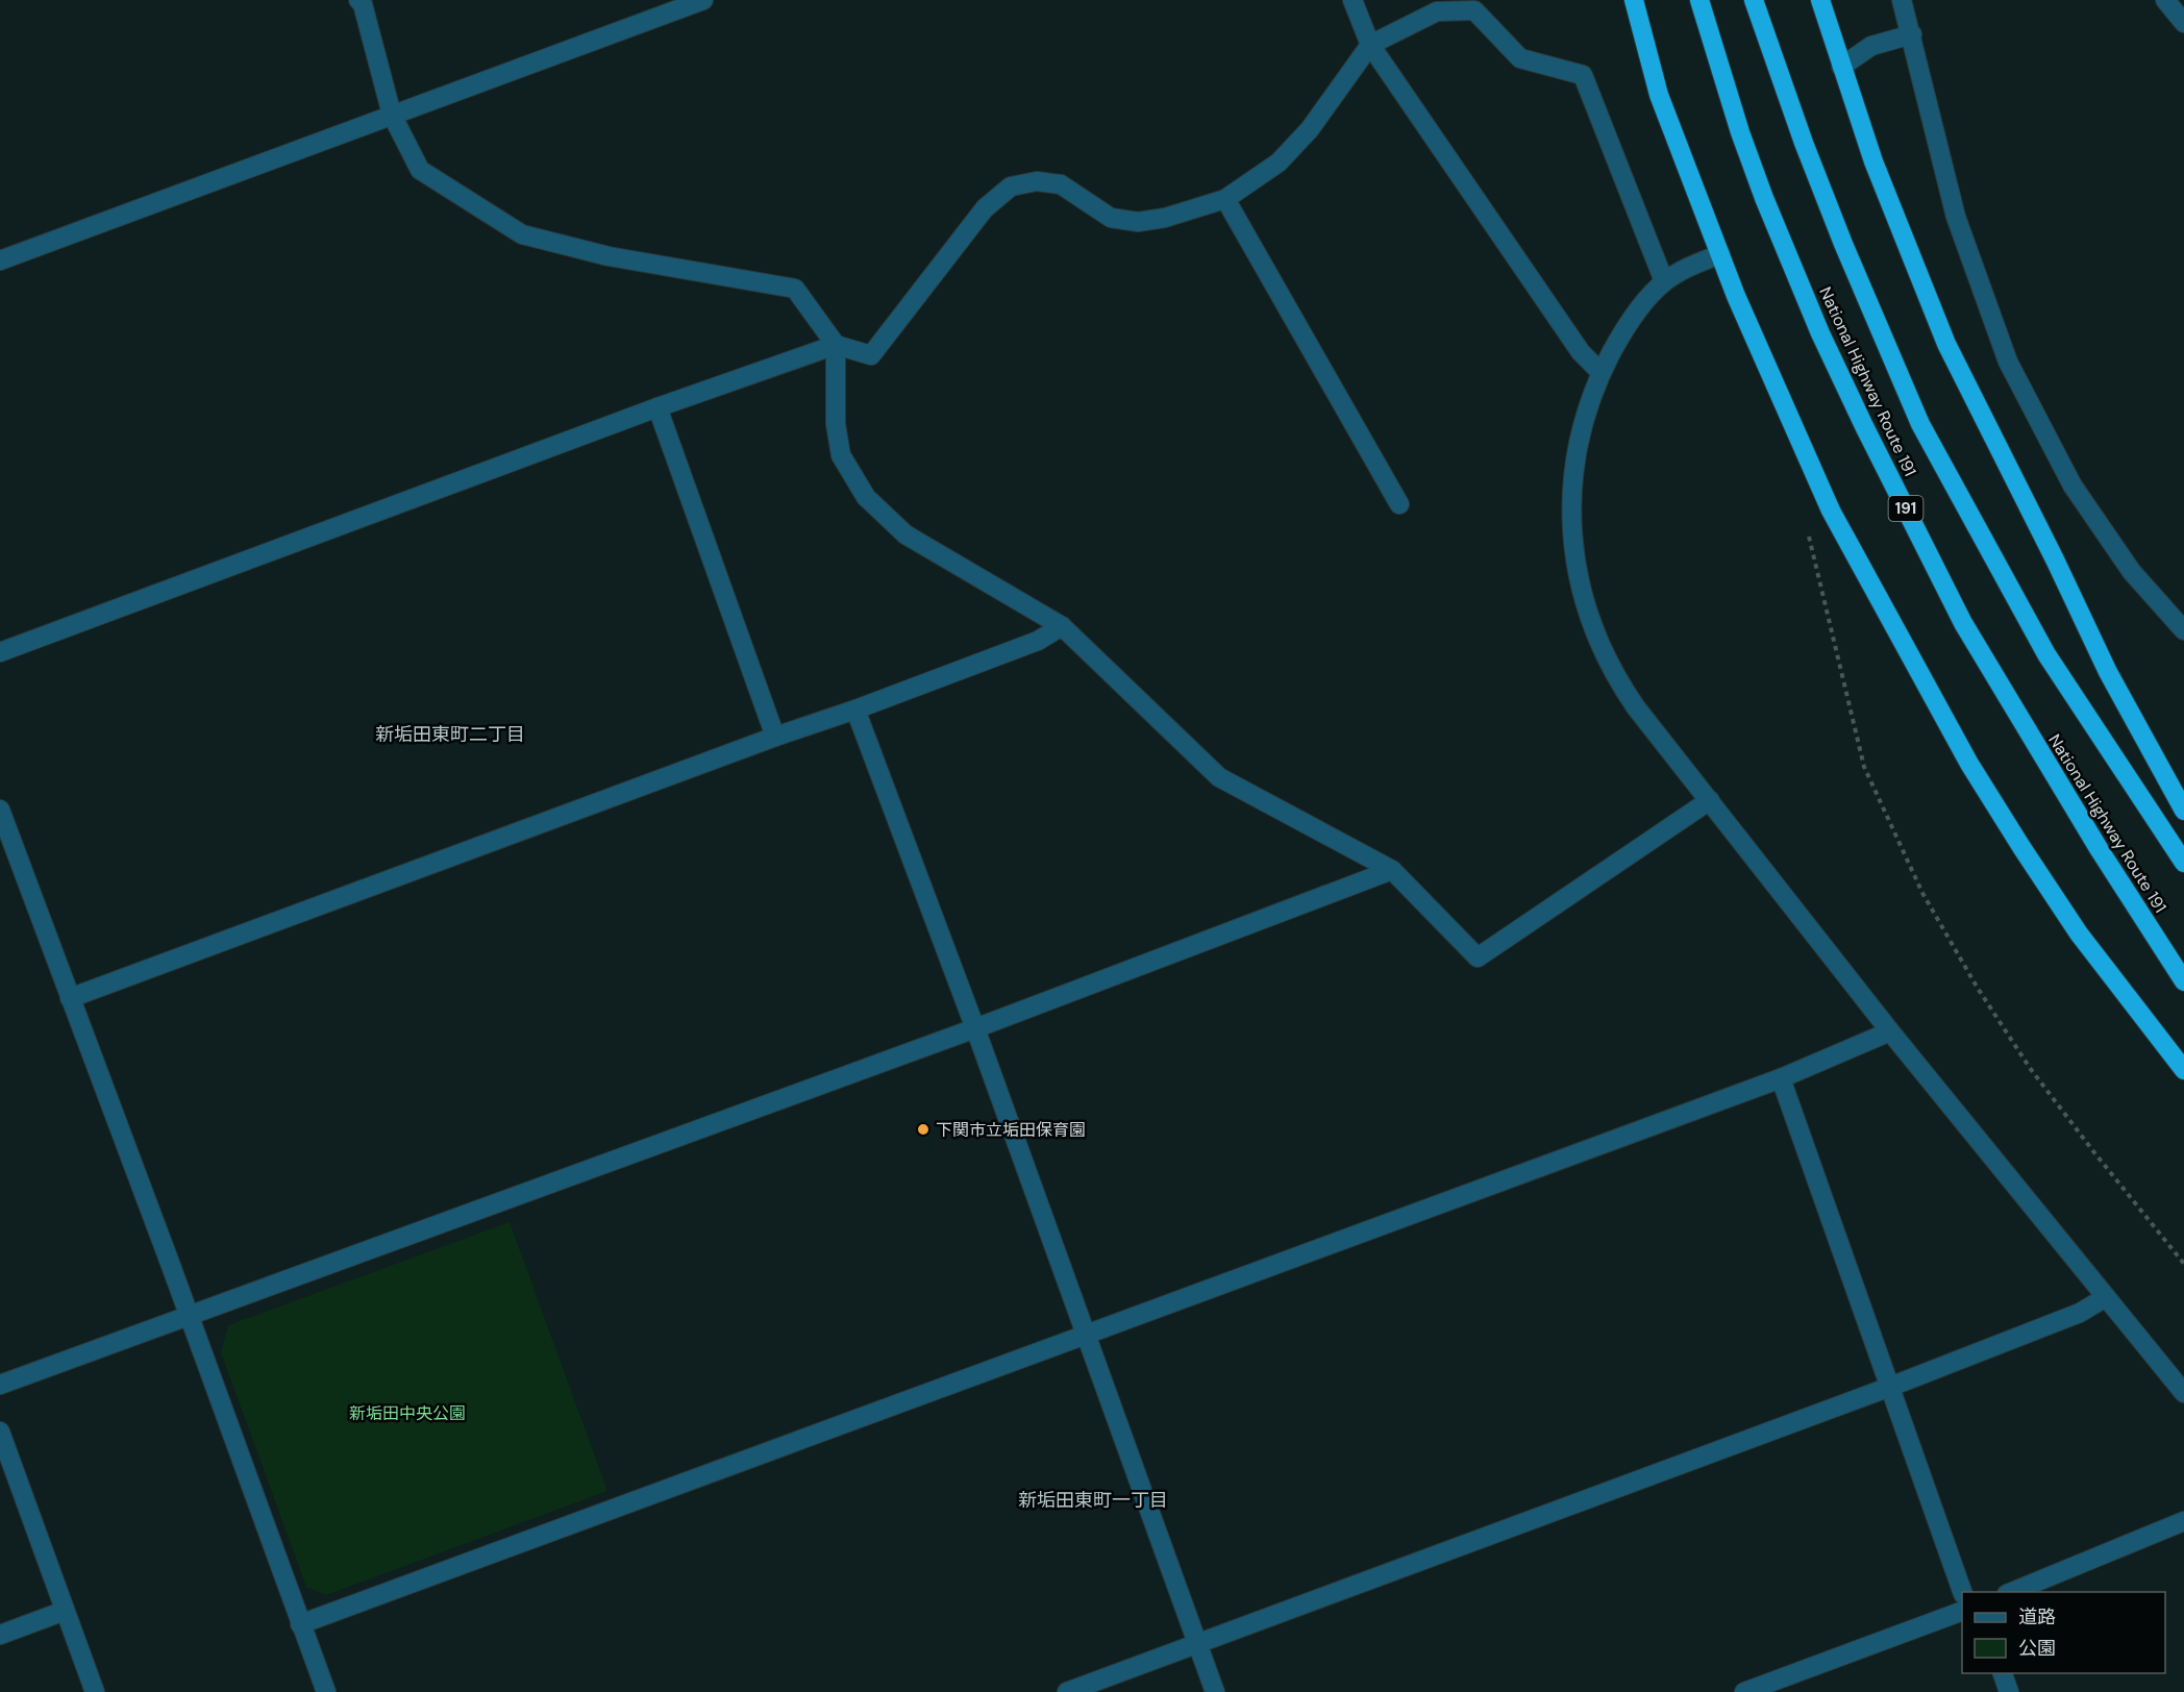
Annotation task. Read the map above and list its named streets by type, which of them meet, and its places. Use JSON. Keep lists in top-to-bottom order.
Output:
{
  "streets": {
    "highway": ["National Highway Route 191", "191"]
  },
  "districts": ["新垢田東町二丁目", "新垢田東町一丁目"],
  "parks": ["新垢田中央公園"],
  "places": ["下関市立垢田保育園"],
  "legend": ["道路", "公園"]
}
